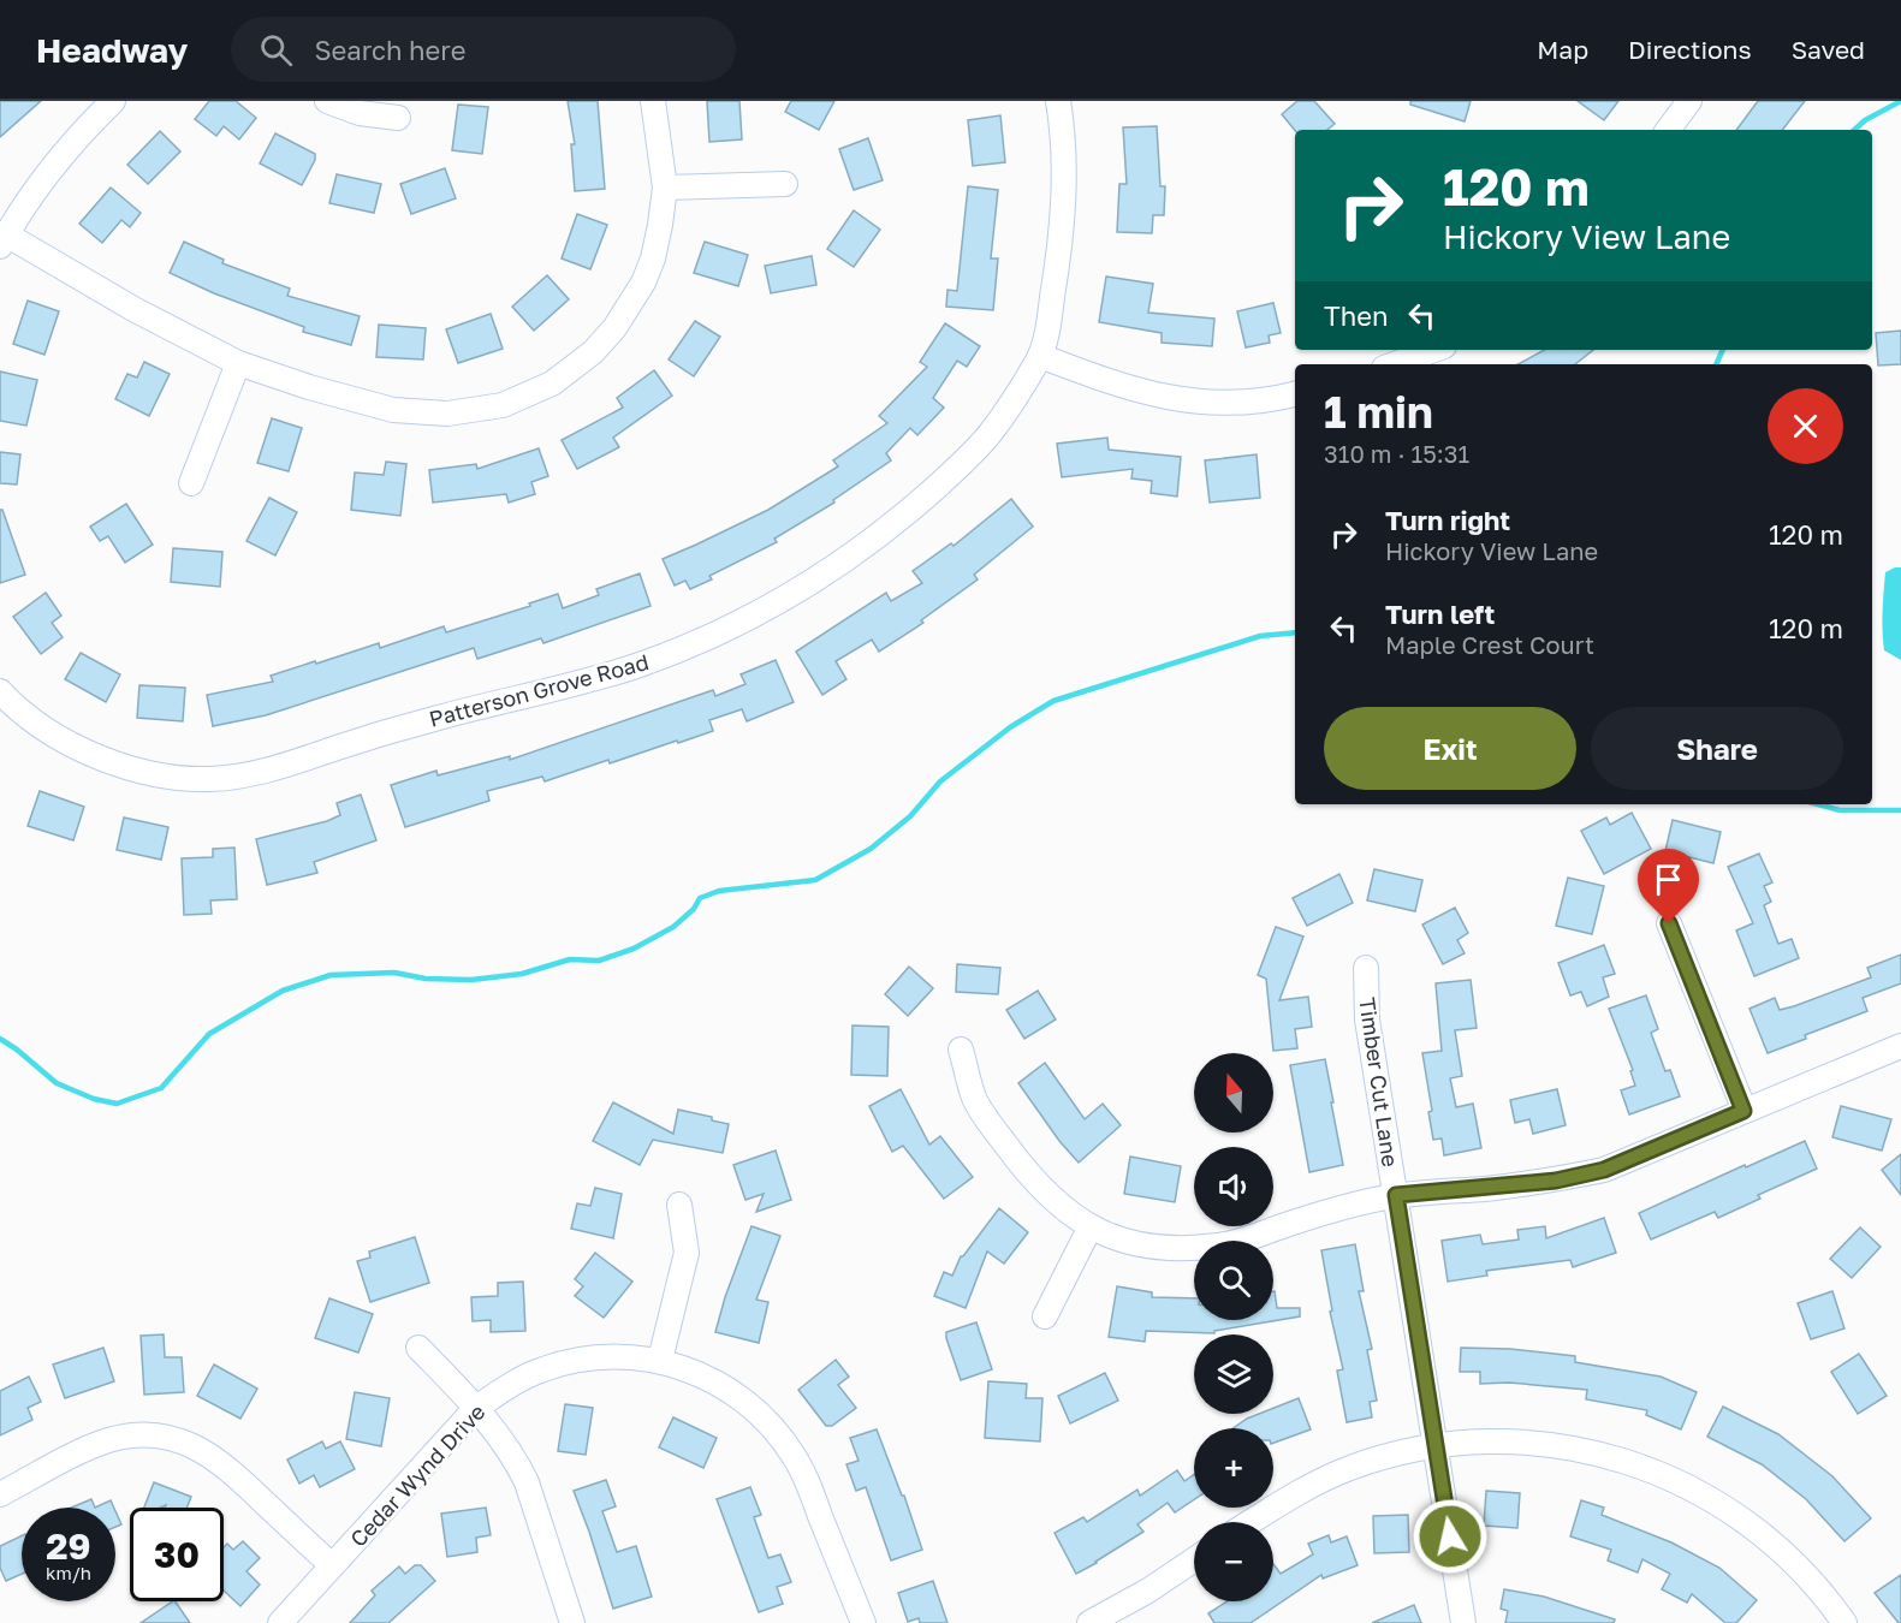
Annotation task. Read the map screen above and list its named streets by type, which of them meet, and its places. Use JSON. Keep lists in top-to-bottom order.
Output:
{
  "streets": {
    "street": ["Patterson Grove Road", "Timber Cut Lane", "Cedar Wynd Drive"]
  },
  "north": "top",
  "page": {
    "header": "Headway",
    "search": "Search here",
    "nav": ["Map", "Directions", "Saved"],
    "turn": ["120 m", "Hickory View Lane"],
    "then": "Then",
    "heading": ["1 min", "310 m · 15:31"],
    "list": [
      {
        "name": "Turn right",
        "note": "Hickory View Lane",
        "value": "120 m"
      },
      {
        "name": "Turn left",
        "note": "Maple Crest Court",
        "value": "120 m"
      }
    ],
    "buttons": ["Exit", "Share"],
    "map_buttons": ["+", "−"],
    "speed": "29 km/h",
    "limit": "30"
  }
}
